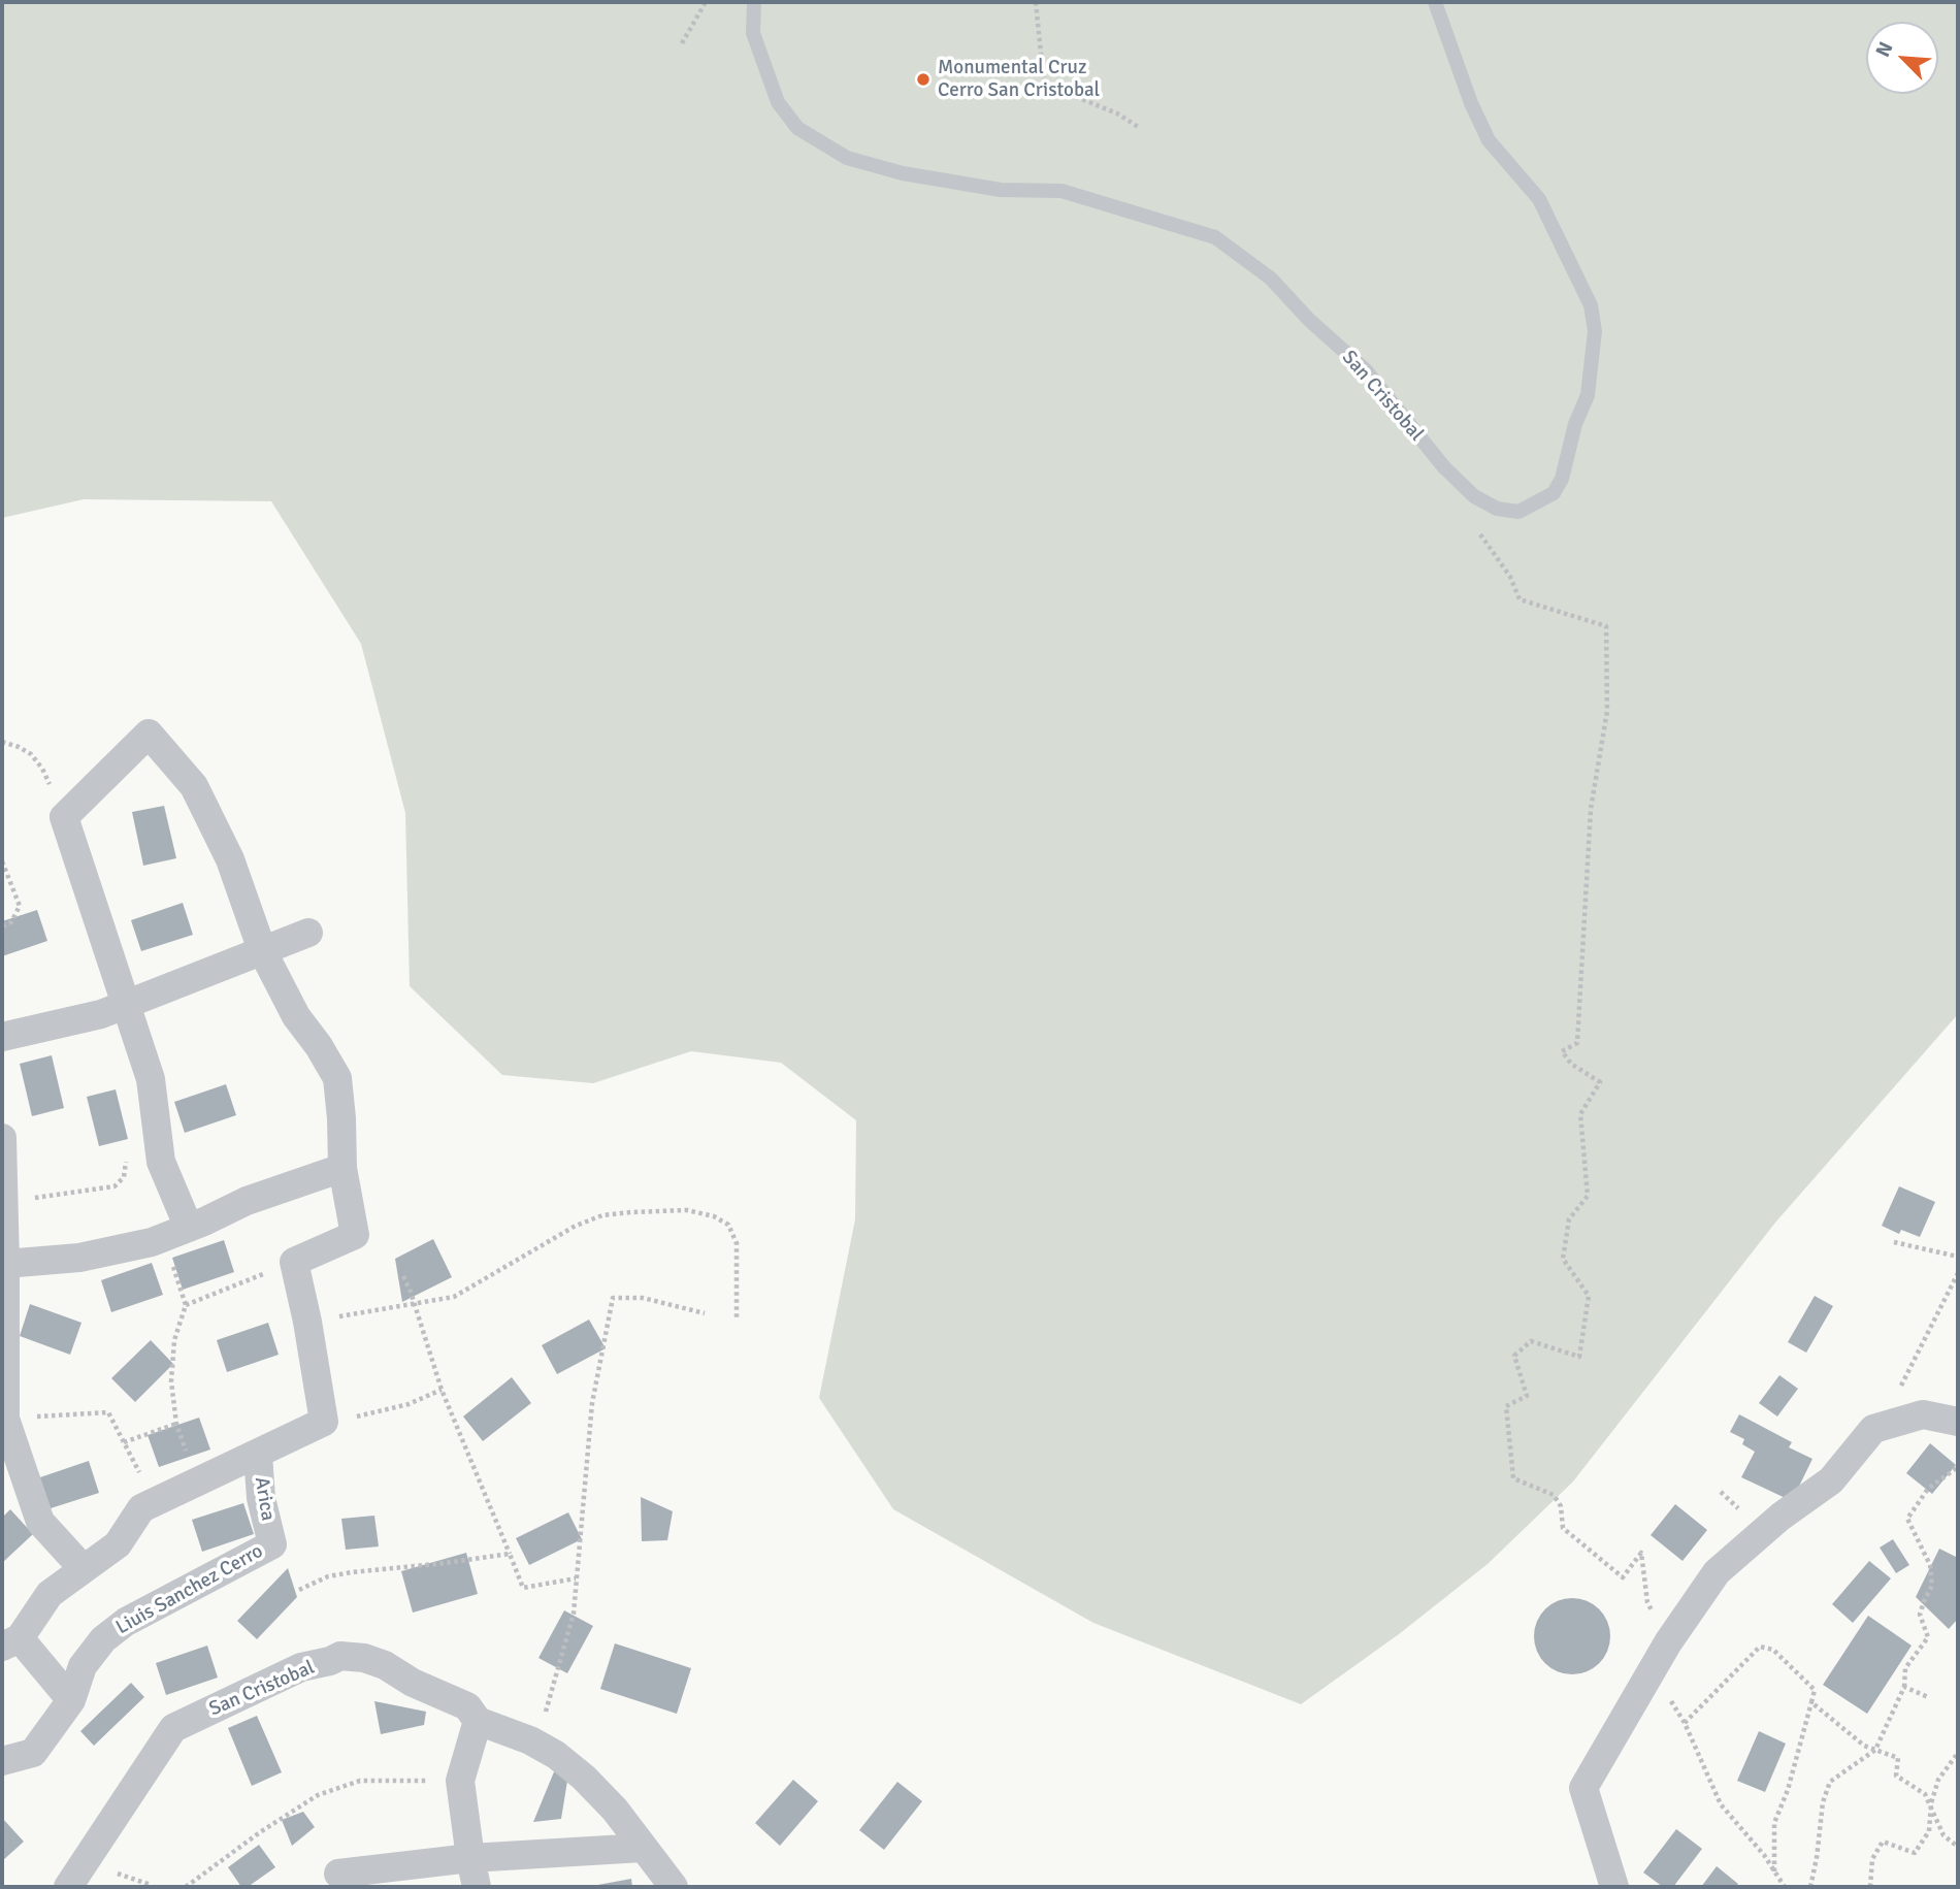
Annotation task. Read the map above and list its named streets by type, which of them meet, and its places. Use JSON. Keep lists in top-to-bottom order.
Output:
{
  "streets": {
    "street": ["San Cristobal", "Arica", "Liuis Sanchez Cerro"]
  },
  "crossings": [
    ["Arica", "Liuis Sanchez Cerro"]
  ],
  "places": ["Monumental Cruz Cerro San Cristobal"],
  "north": "top left"
}
